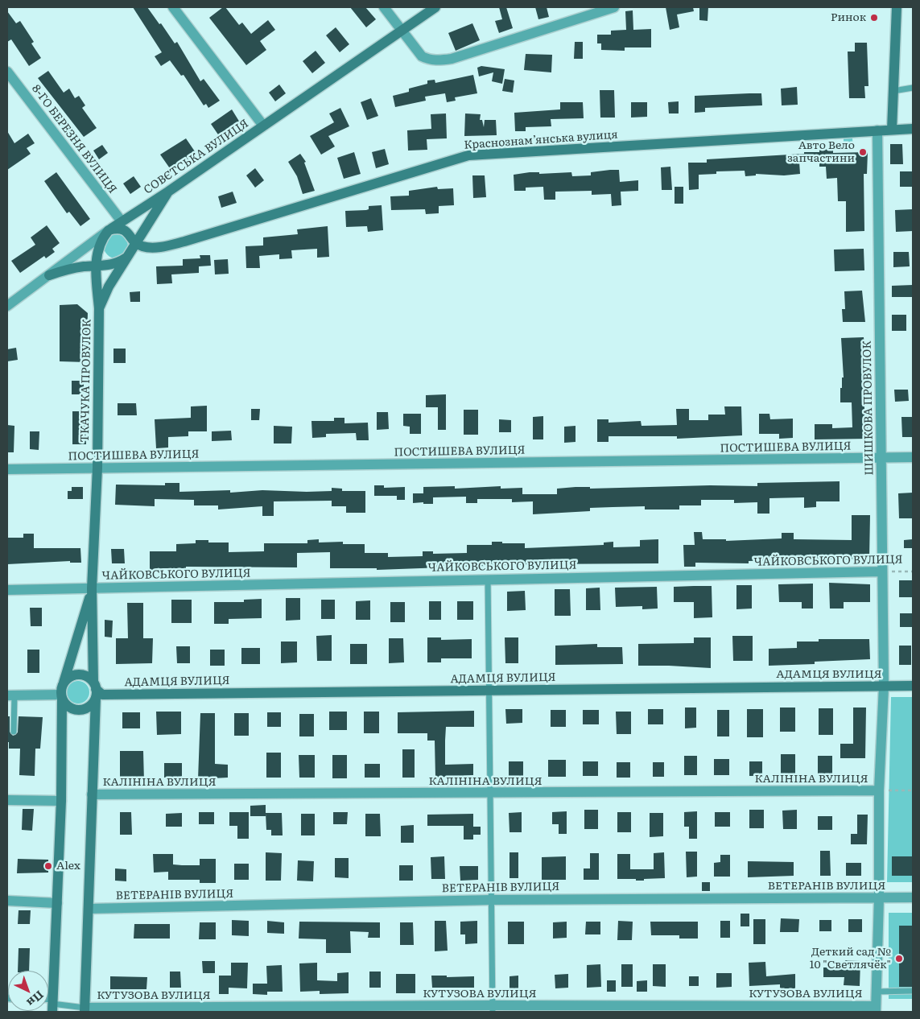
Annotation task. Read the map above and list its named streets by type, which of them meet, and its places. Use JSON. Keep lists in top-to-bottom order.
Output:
{
  "streets": {
    "street": [
      "8-ГО БЕРЕЗНЯ ВУЛИЦЯ",
      "Краснознамʼянська вулиця",
      "СОВЄТСЬКА ВУЛИЦЯ",
      "ТКАЧУКА ПРОВУЛОК",
      "ШИШКОВА ПРОВУЛОК",
      "ПОСТИШЕВА ВУЛИЦЯ",
      "ЧАЙКОВСЬКОГО ВУЛИЦЯ",
      "АДАМЦЯ ВУЛИЦЯ",
      "КАЛІНІНА ВУЛИЦЯ",
      "ВЕТЕРАНІВ ВУЛИЦЯ",
      "КУТУЗОВА ВУЛИЦЯ"
    ]
  },
  "crossings": [
    ["8-ГО БЕРЕЗНЯ ВУЛИЦЯ", "СОВЄТСЬКА ВУЛИЦЯ"],
    ["Краснознамʼянська вулиця", "ТКАЧУКА ПРОВУЛОК"],
    ["Краснознамʼянська вулиця", "ШИШКОВА ПРОВУЛОК"],
    ["СОВЄТСЬКА ВУЛИЦЯ", "ТКАЧУКА ПРОВУЛОК"],
    ["ТКАЧУКА ПРОВУЛОК", "ПОСТИШЕВА ВУЛИЦЯ"],
    ["ТКАЧУКА ПРОВУЛОК", "ЧАЙКОВСЬКОГО ВУЛИЦЯ"],
    ["ШИШКОВА ПРОВУЛОК", "ПОСТИШЕВА ВУЛИЦЯ"],
    ["ШИШКОВА ПРОВУЛОК", "ЧАЙКОВСЬКОГО ВУЛИЦЯ"],
    ["ШИШКОВА ПРОВУЛОК", "АДАМЦЯ ВУЛИЦЯ"],
    ["ШИШКОВА ПРОВУЛОК", "КАЛІНІНА ВУЛИЦЯ"],
    ["ШИШКОВА ПРОВУЛОК", "ВЕТЕРАНІВ ВУЛИЦЯ"],
    ["ШИШКОВА ПРОВУЛОК", "КУТУЗОВА ВУЛИЦЯ"]
  ],
  "places": [
    "Ринок",
    "Авто Вело запчастини",
    "Alex",
    "Деткий сад № 10 \"Светлячёк\""
  ],
  "north": "bottom right"
}
